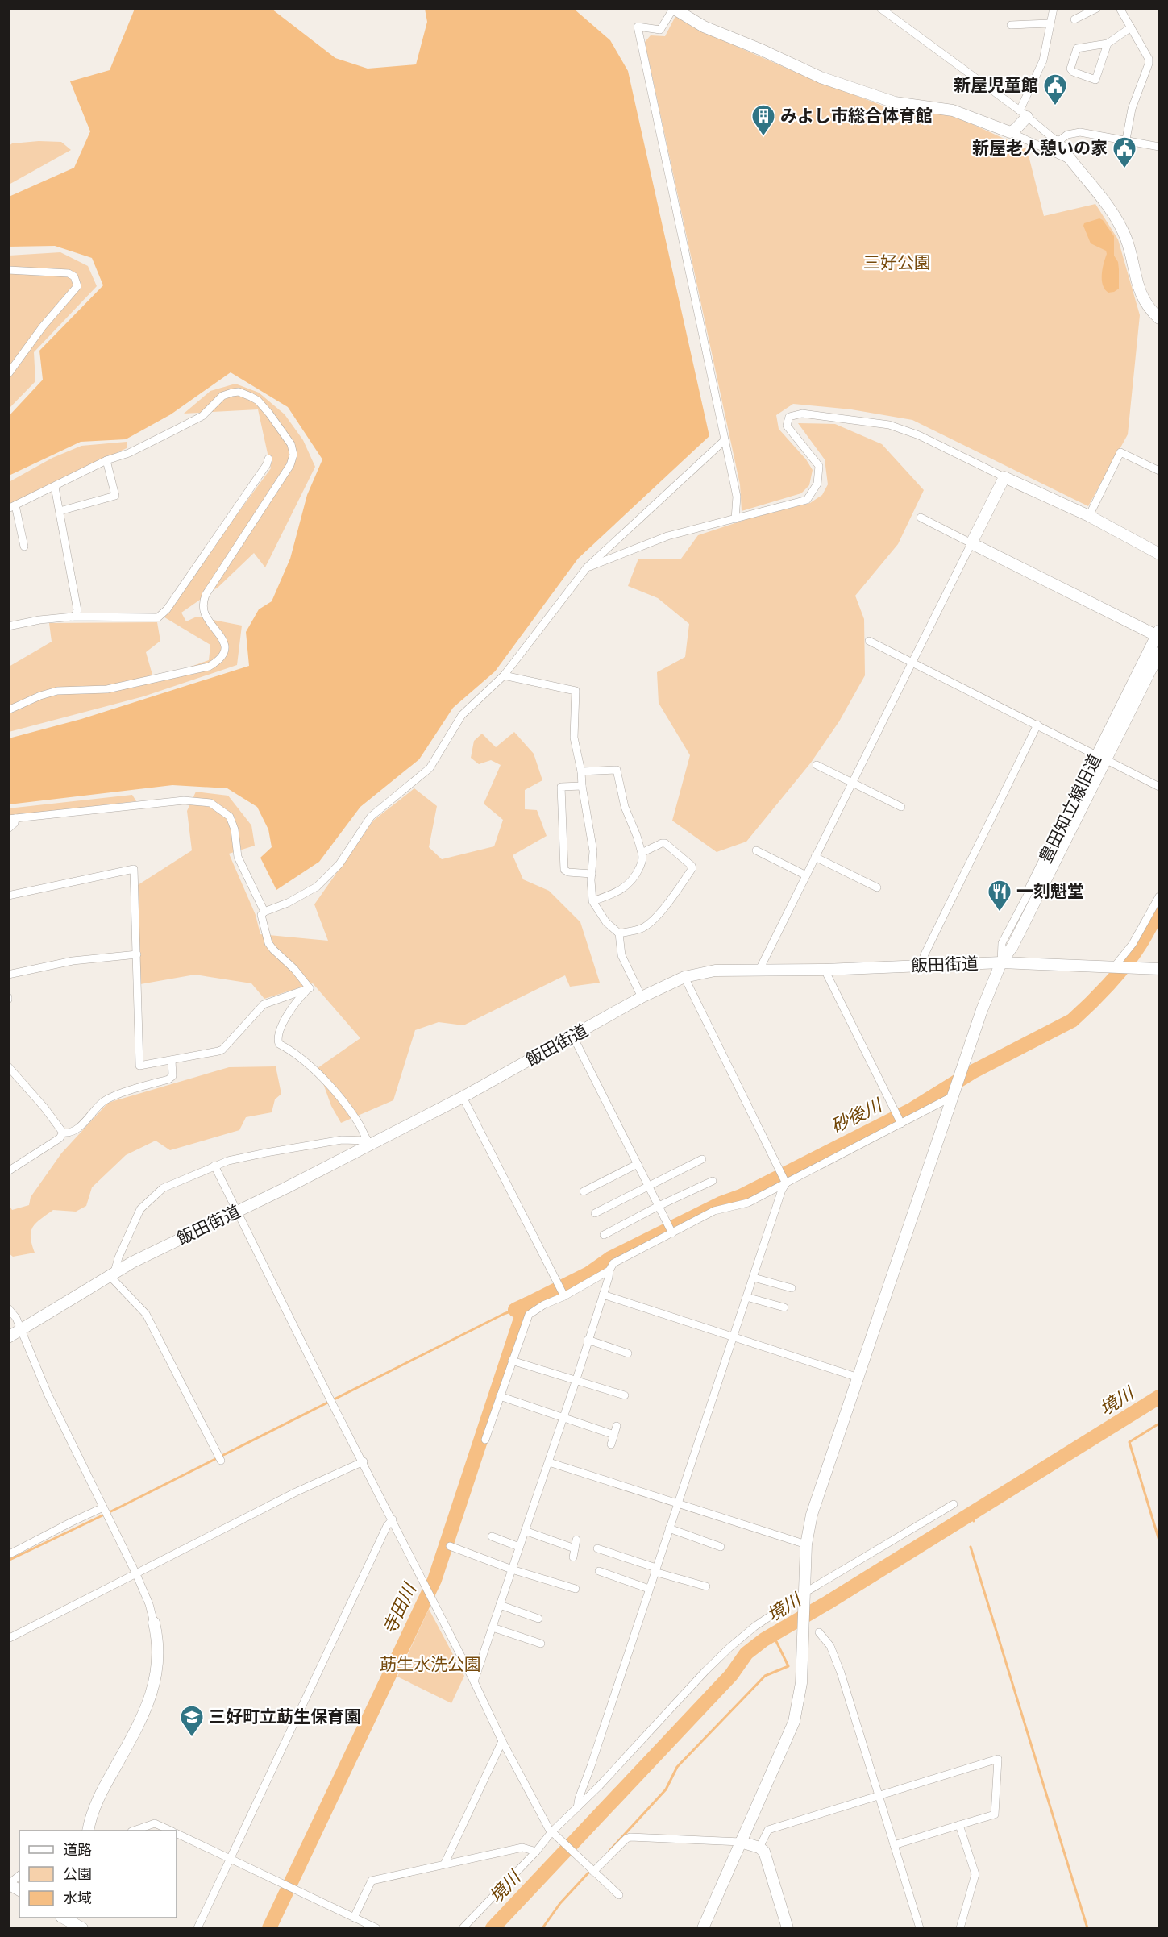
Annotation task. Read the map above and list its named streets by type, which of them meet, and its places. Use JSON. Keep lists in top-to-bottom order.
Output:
{
  "streets": {
    "street": ["豊田知立線旧道", "飯田街道"]
  },
  "crossings": [
    ["豊田知立線旧道", "飯田街道"]
  ],
  "water": ["砂後川", "境川", "寺田川"],
  "parks": ["三好公園", "莇生水洗公園"],
  "places": {
    "public building": ["新屋児童館", "新屋老人憩いの家"],
    "building": ["みよし市総合体育館"],
    "restaurant": ["一刻魁堂"],
    "school or university": ["三好町立莇生保育園"]
  },
  "legend": ["道路", "公園", "水域"]
}
